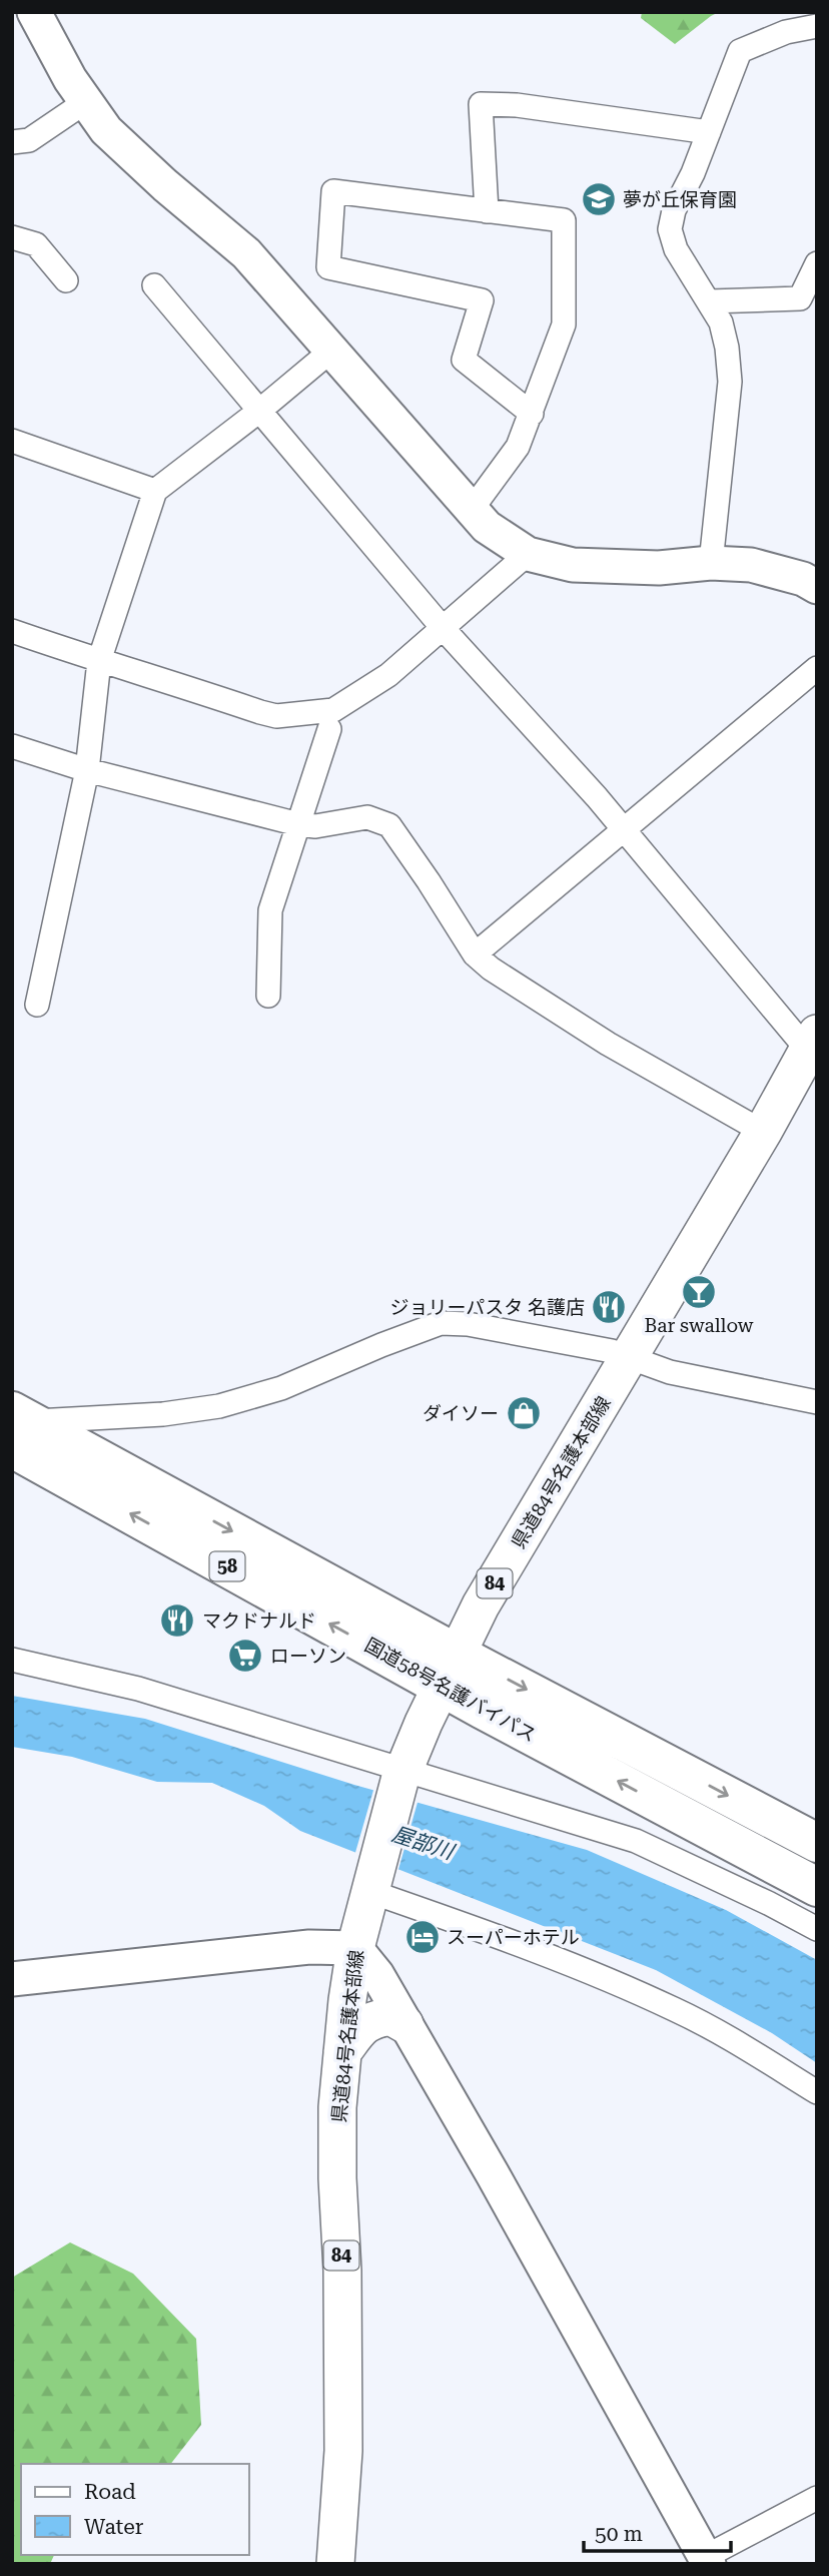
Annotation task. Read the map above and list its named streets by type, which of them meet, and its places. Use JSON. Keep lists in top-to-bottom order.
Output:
{
  "streets": {
    "highway": ["58", "国道58号名護バイパス"],
    "main road": ["県道84号名護本部線", "84"]
  },
  "crossings": [
    ["県道84号名護本部線", "国道58号名護バイパス"]
  ],
  "water": ["屋部川"],
  "places": {
    "school or university": ["夢が丘保育園"],
    "bar": ["Bar swallow"],
    "restaurant": ["ジョリーパスタ 名護店", "マクドナルド"],
    "shop": ["ダイソー"],
    "supermarket": ["ローソン"],
    "hotel": ["スーパーホテル"]
  },
  "legend": ["Road", "Water"],
  "scale_bar": "50 m"
}
